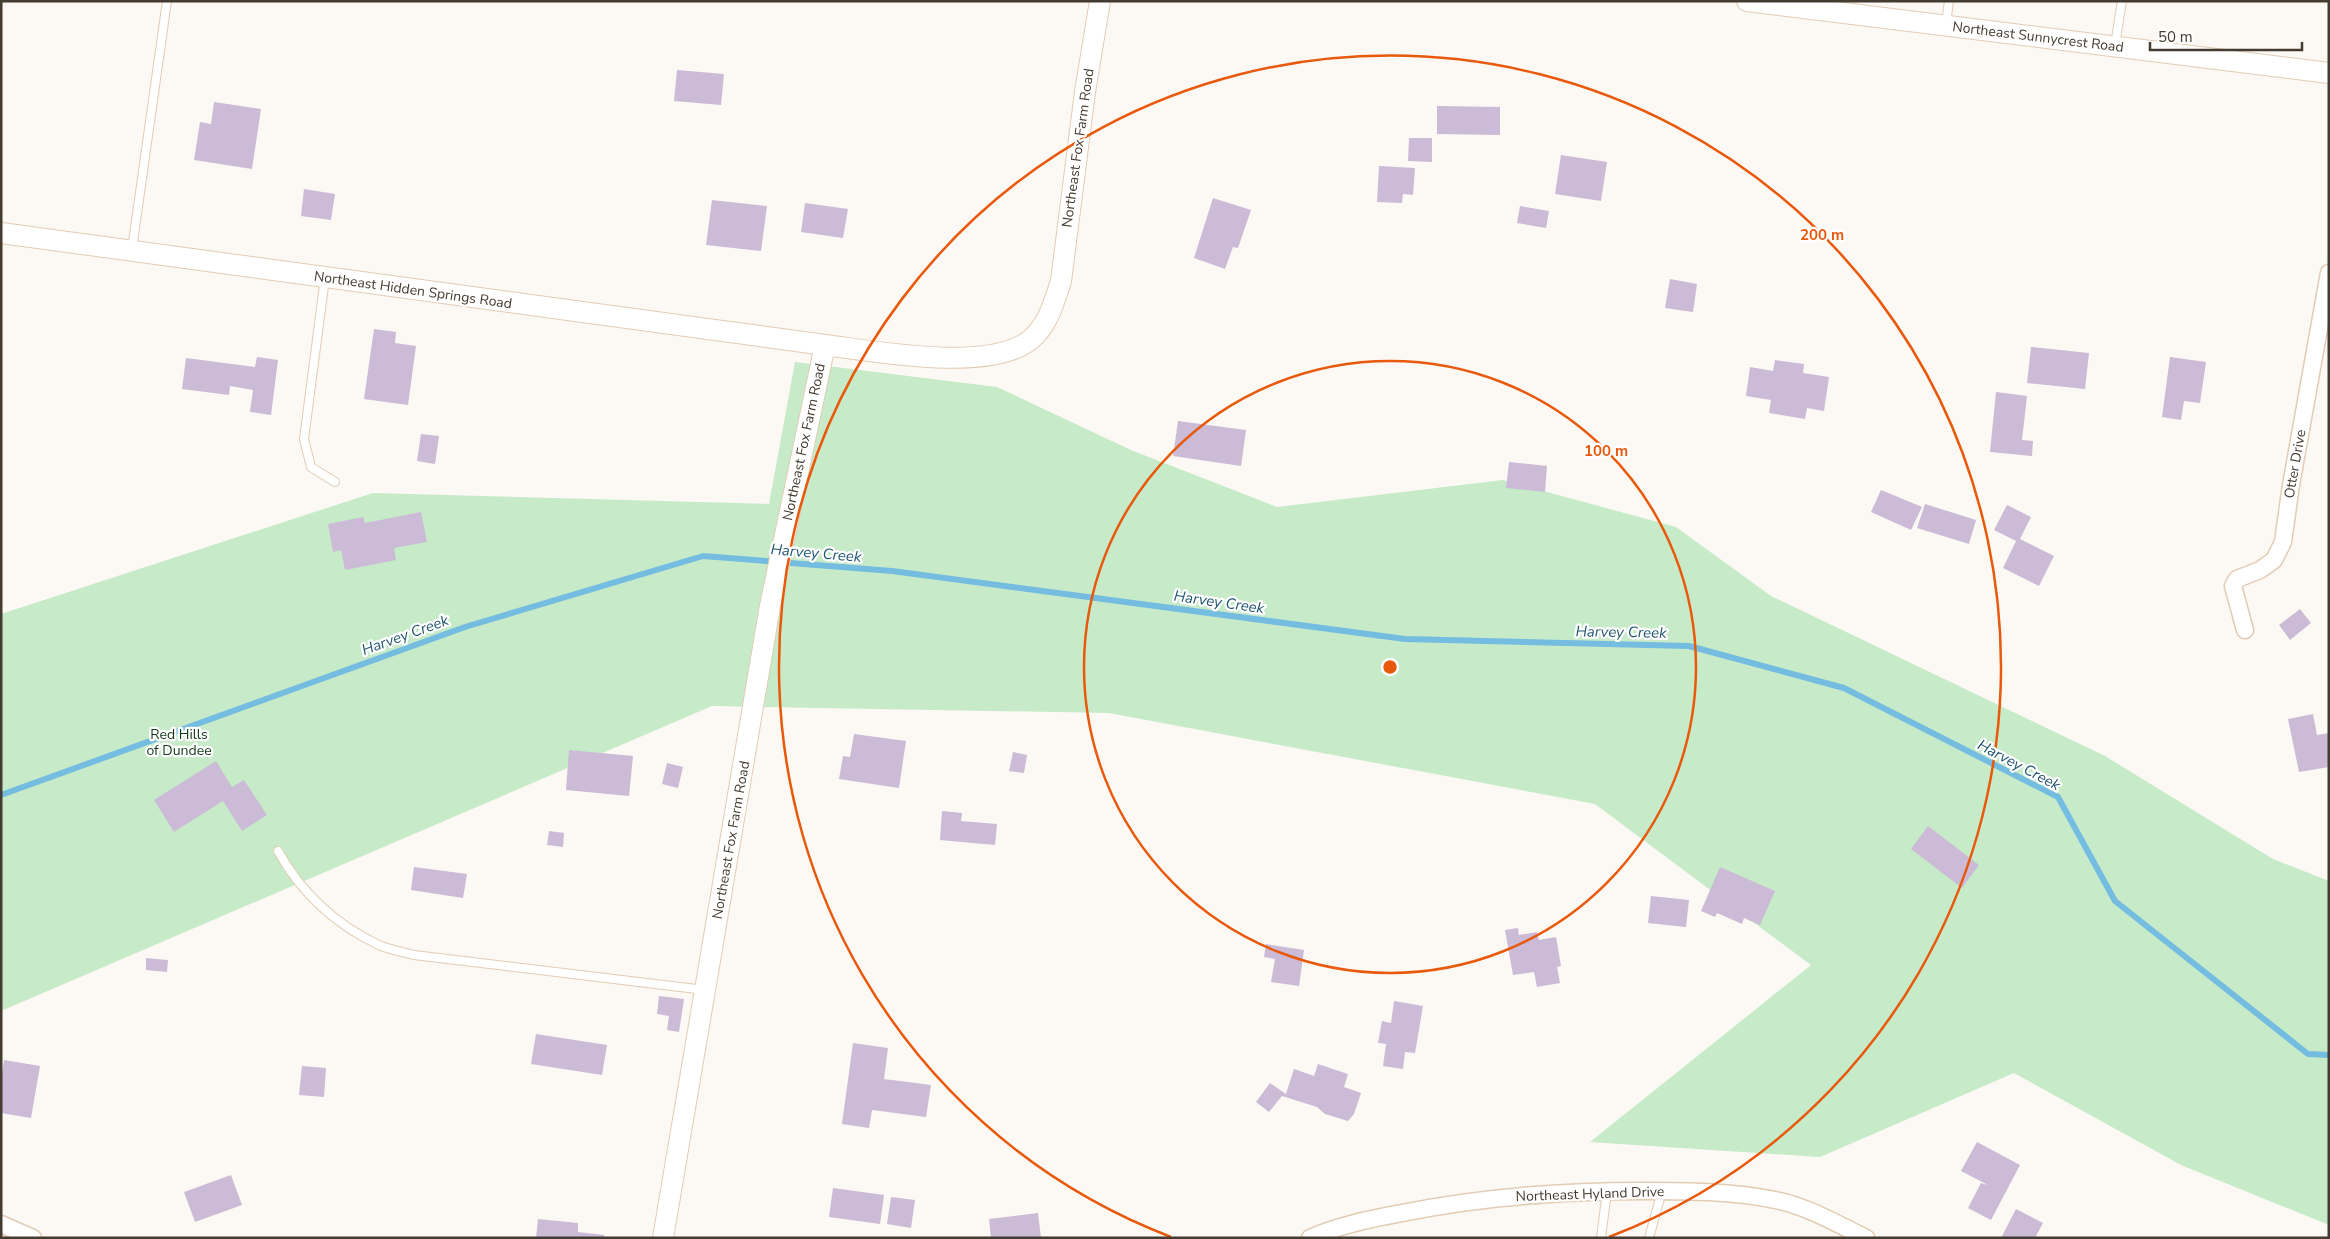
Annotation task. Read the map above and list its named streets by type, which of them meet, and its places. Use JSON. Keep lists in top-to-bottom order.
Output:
{
  "streets": {
    "street": [
      "Northeast Sunnycrest Road",
      "Northeast Fox Farm Road",
      "Northeast Hidden Springs Road",
      "Otter Drive",
      "Northeast Hyland Drive"
    ]
  },
  "crossings": [
    ["Northeast Fox Farm Road", "Northeast Hidden Springs Road"]
  ],
  "water": ["Harvey Creek"],
  "parks": ["Red Hills of Dundee"],
  "scale_bar": "50 m",
  "rings": ["200 m", "100 m"]
}
